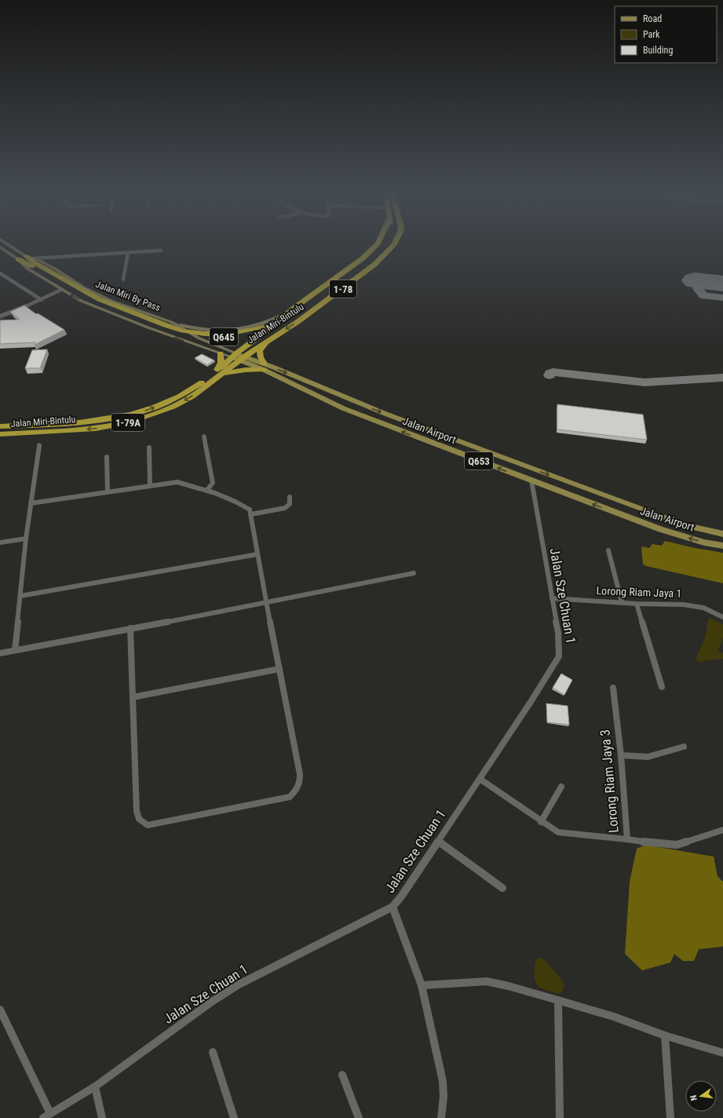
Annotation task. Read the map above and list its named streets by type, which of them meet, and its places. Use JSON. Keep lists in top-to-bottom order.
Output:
{
  "streets": {
    "highway": [
      "1-78",
      "Jalan Miri-Bintulu",
      "Q645",
      "1-79A"
    ],
    "main road": ["Jalan Miri By Pass", "Jalan Airport", "Q653"],
    "street": ["Lorong Riam Jaya 1", "Jalan Sze Chuan 1", "Lorong Riam Jaya 3"]
  },
  "crossings": [
    ["Jalan Miri By Pass", "Jalan Miri-Bintulu"],
    ["Jalan Miri By Pass", "Q645"],
    ["Jalan Miri By Pass", "Jalan Airport"],
    ["Jalan Miri-Bintulu", "Jalan Airport"],
    ["Jalan Airport", "Jalan Sze Chuan 1"],
    ["Lorong Riam Jaya 1", "Jalan Sze Chuan 1"],
    ["Jalan Sze Chuan 1", "Lorong Riam Jaya 3"]
  ],
  "legend": ["Road", "Park", "Building"],
  "north": "left"
}
